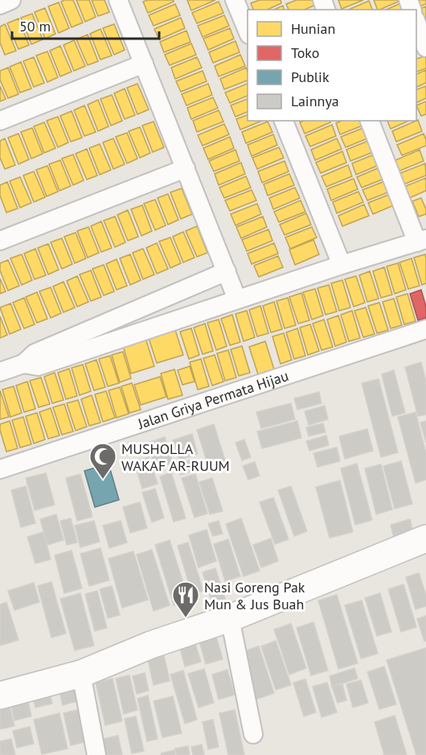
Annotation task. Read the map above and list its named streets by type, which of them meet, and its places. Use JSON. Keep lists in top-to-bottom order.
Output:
{
  "streets": {
    "street": ["Jalan Griya Permata Hijau"]
  },
  "places": {
    "mosque": ["MUSHOLLA WAKAF AR-RUUM"],
    "restaurant": ["Nasi Goreng Pak Mun & Jus Buah"]
  },
  "legend": [
    "Hunian",
    "Toko",
    "Publik",
    "Lainnya"
  ],
  "scale_bar": "50 m"
}
